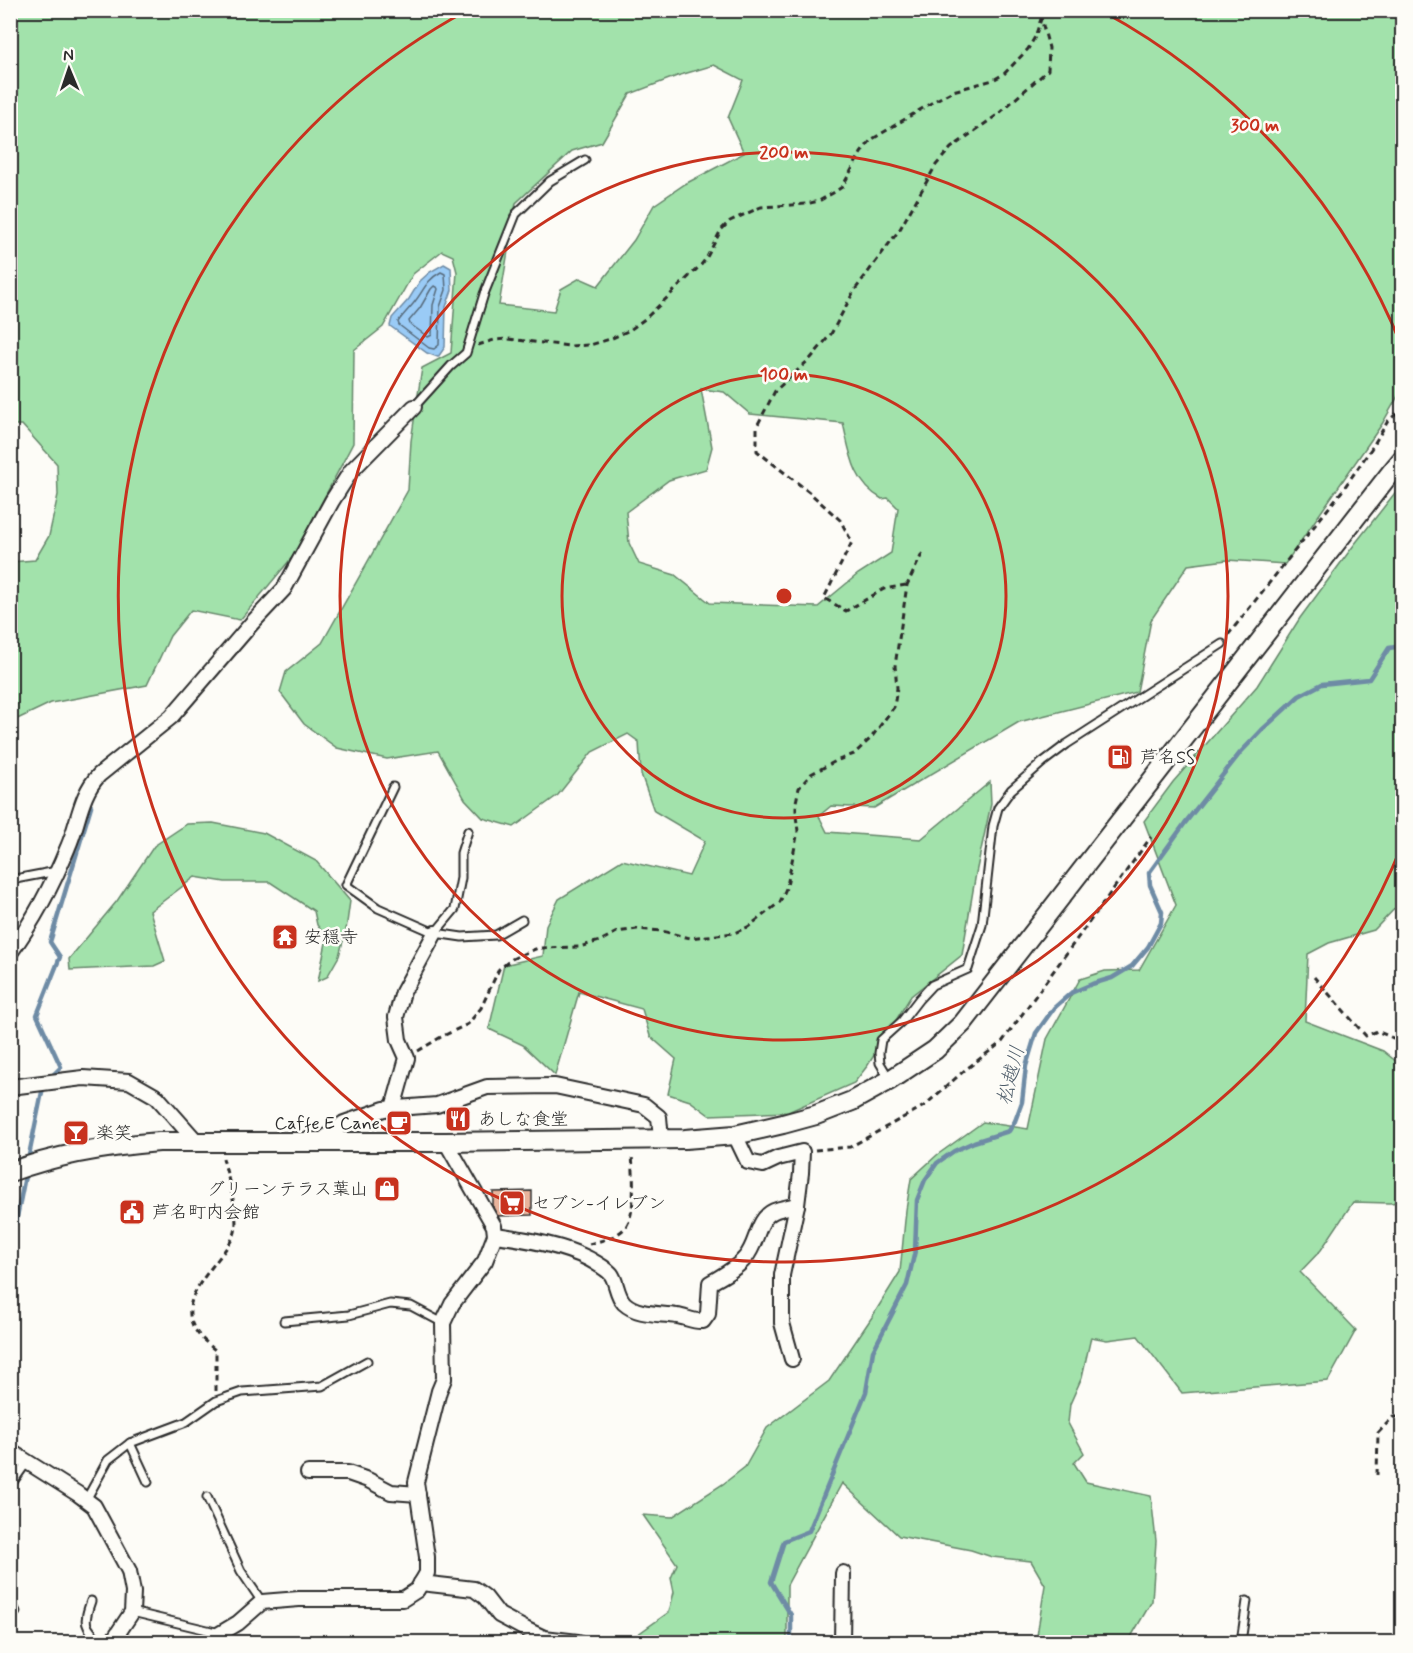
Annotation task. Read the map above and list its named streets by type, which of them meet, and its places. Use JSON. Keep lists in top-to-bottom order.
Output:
{
  "water": ["松越川"],
  "places": {
    "fuel station": ["芦名SS"],
    "temple": ["安穏寺"],
    "restaurant": ["あしな食堂"],
    "cafe": ["Caffe E Cane"],
    "bar": ["楽笑"],
    "shop": ["グリーンテラス葉山"],
    "supermarket": ["セブン-イレブン"],
    "public building": ["芦名町内会館"]
  },
  "north": "top",
  "rings": ["300 m", "200 m", "100 m"]
}
